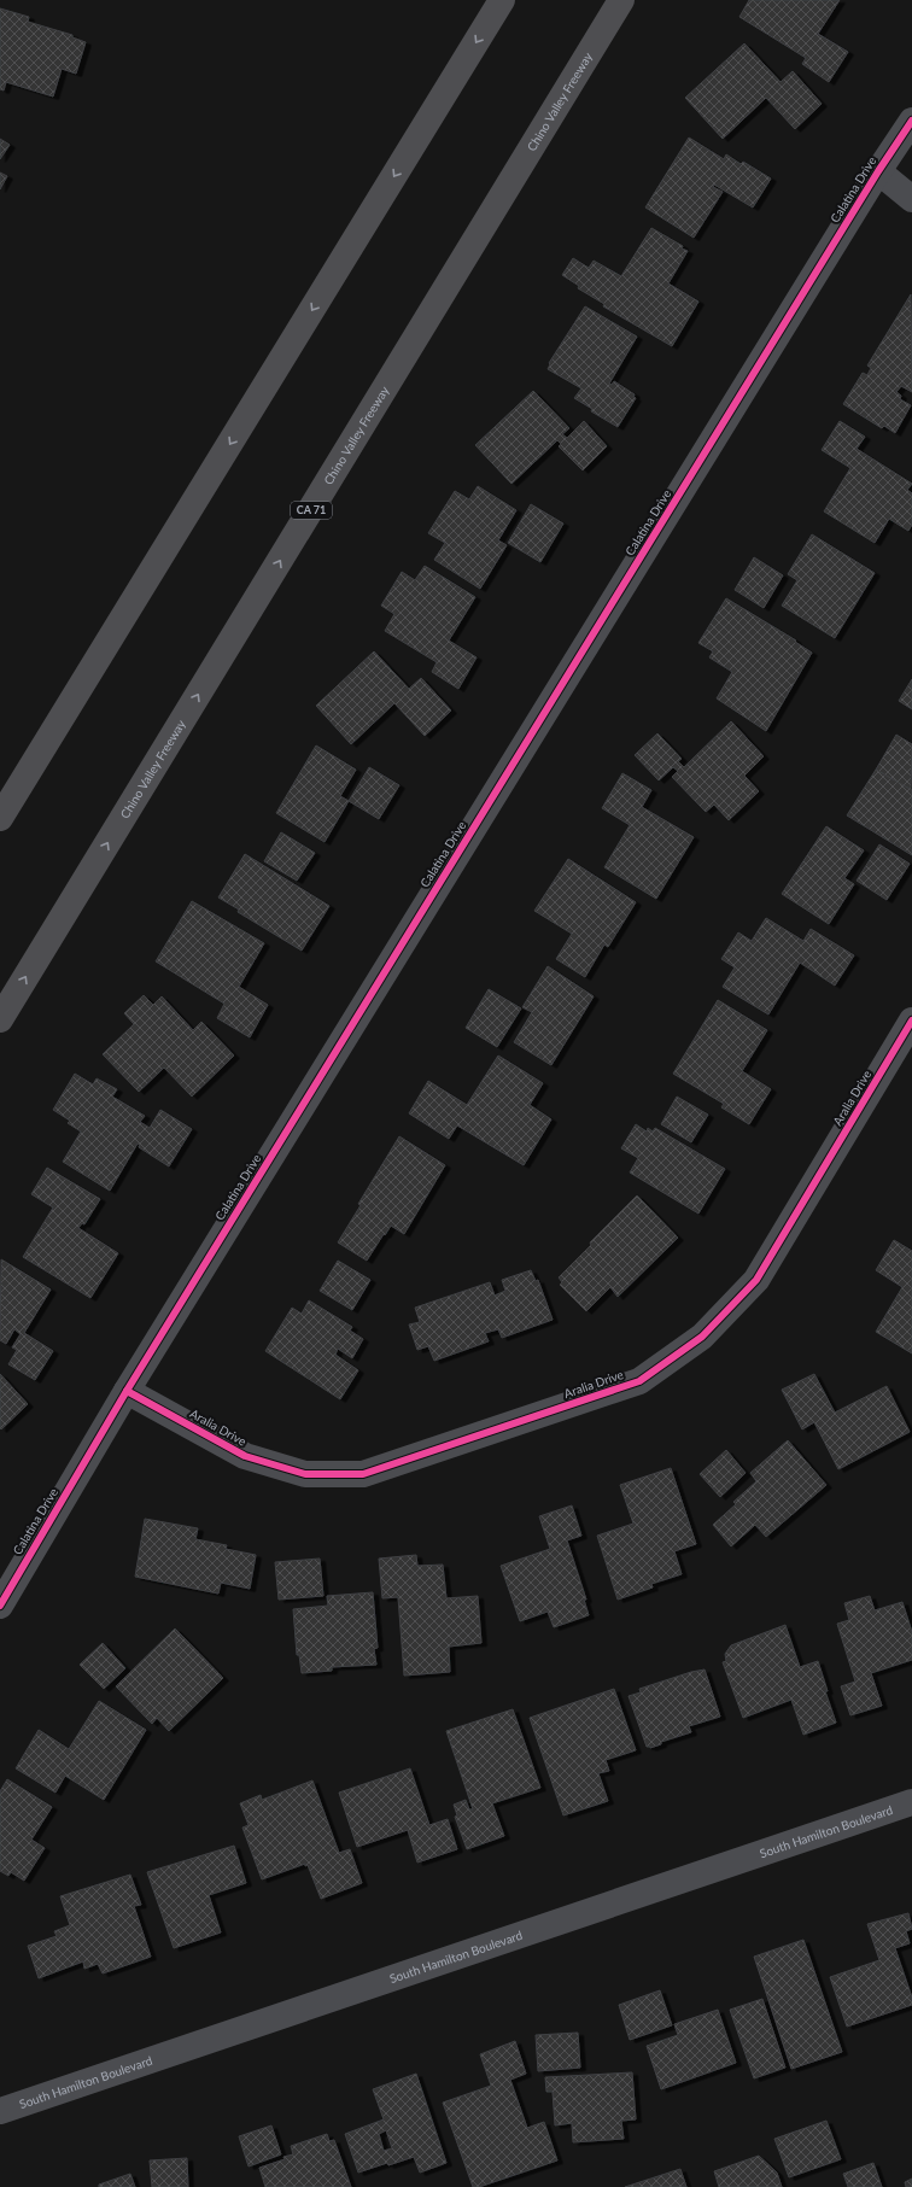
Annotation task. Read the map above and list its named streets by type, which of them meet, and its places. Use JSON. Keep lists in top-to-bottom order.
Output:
{
  "streets": {
    "highway": ["Chino Valley Freeway", "CA 71"],
    "street": ["Calatina Drive", "Aralia Drive", "South Hamilton Boulevard"]
  },
  "crossings": [
    ["Calatina Drive", "Aralia Drive"]
  ]
}
